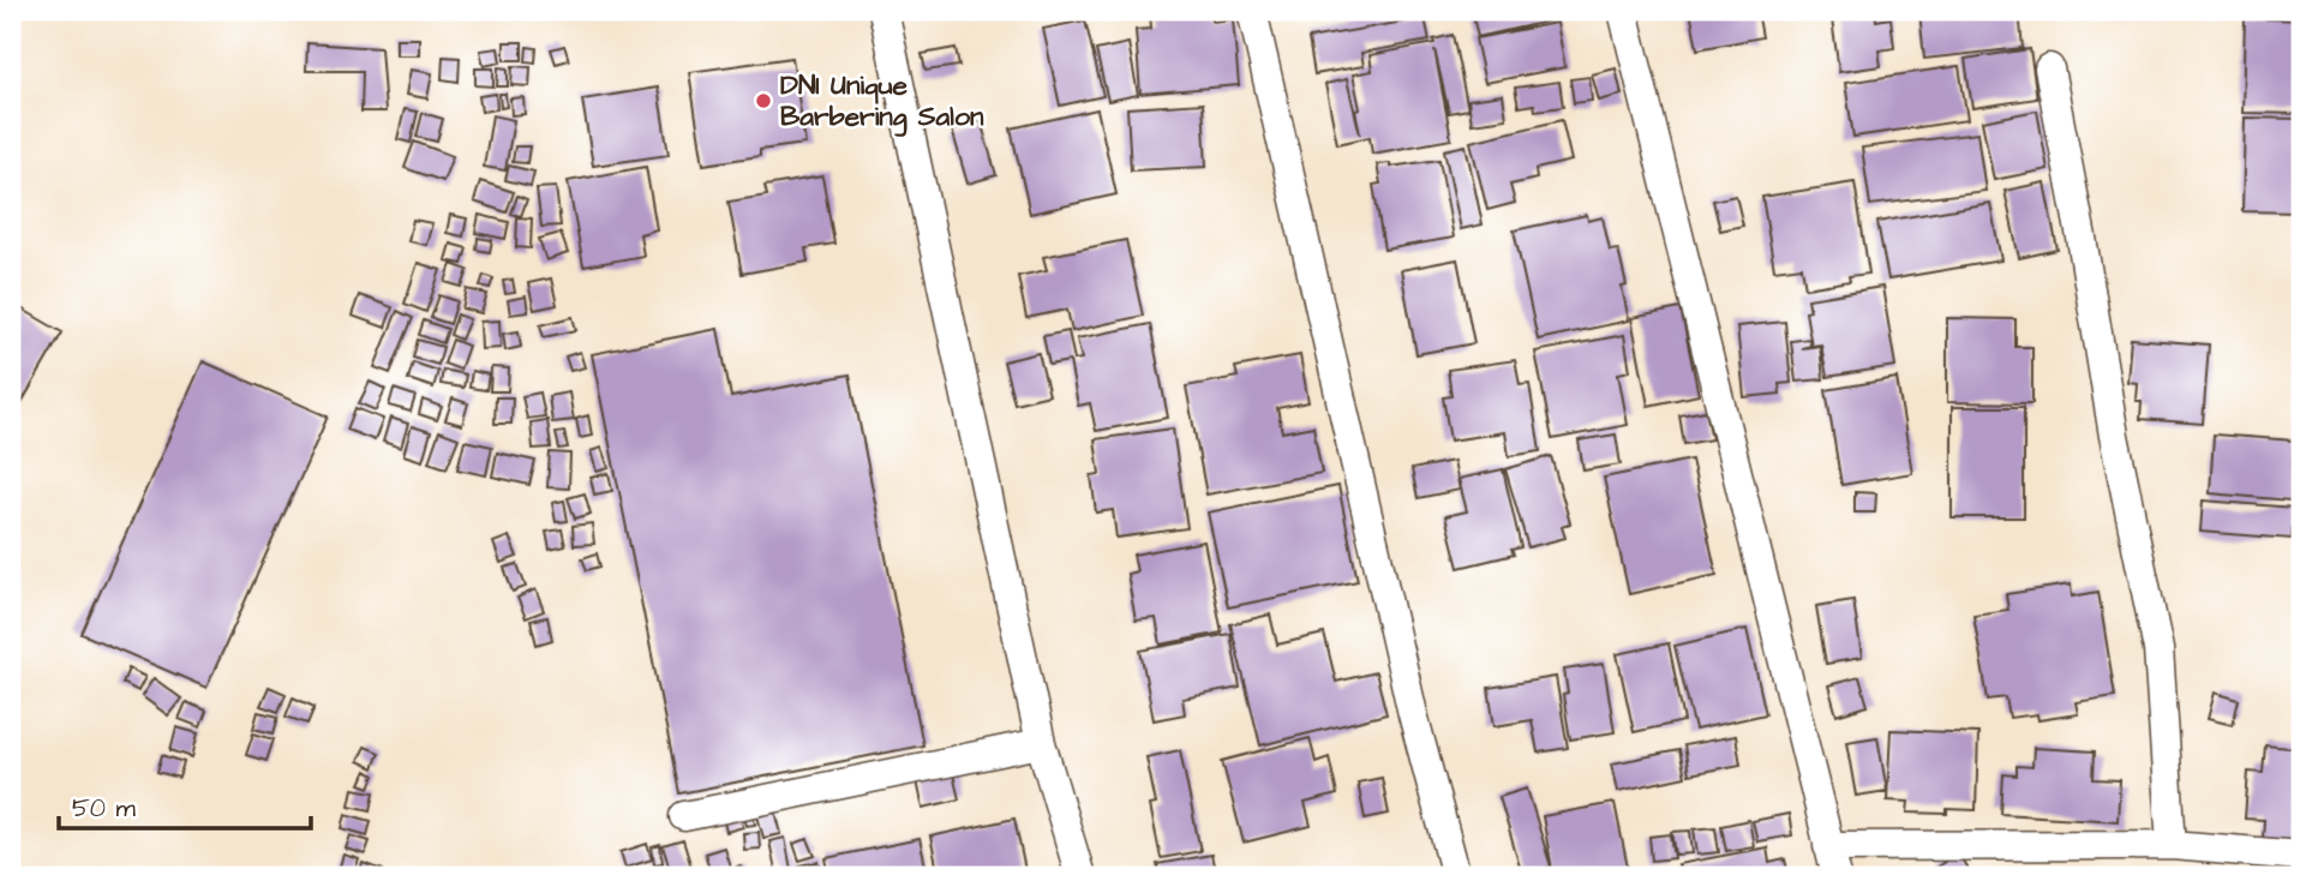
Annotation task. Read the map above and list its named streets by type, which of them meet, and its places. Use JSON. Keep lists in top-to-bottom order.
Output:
{
  "places": ["DNI Unique Barbering Salon"],
  "scale_bar": "50 m"
}
